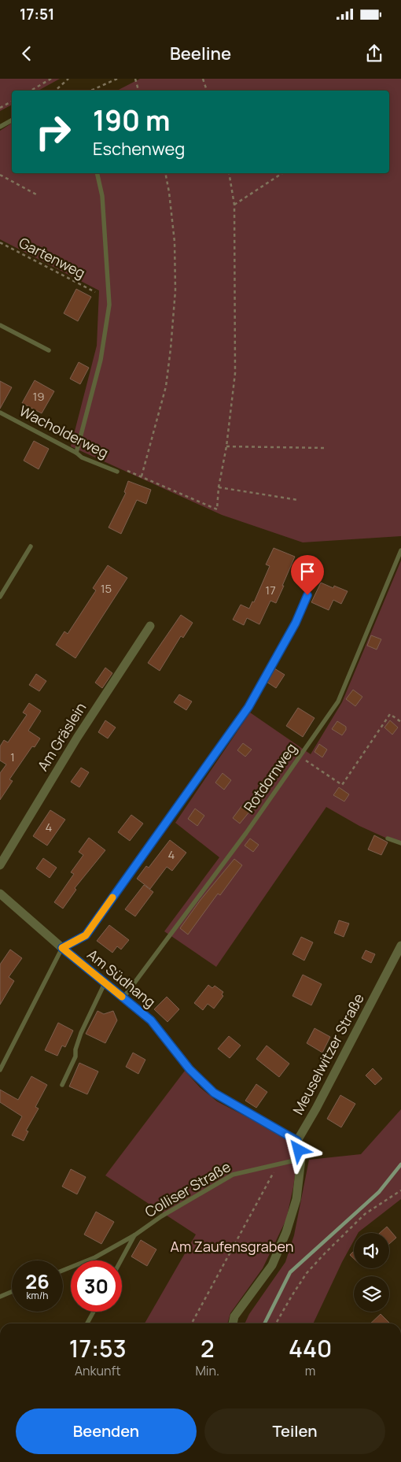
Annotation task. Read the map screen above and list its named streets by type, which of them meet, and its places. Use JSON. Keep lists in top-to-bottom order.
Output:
{
  "streets": {
    "street": ["Am Gräslein", "Am Südhang", "Meuselwitzer Straße"],
    "lane": ["Wacholderweg", "Rotdornweg", "Colliser Straße"],
    "path": ["Gartenweg"]
  },
  "crossings": [
    ["Rotdornweg", "Am Südhang"],
    ["Am Südhang", "Meuselwitzer Straße"]
  ],
  "parks": ["Am Zaufensgraben"],
  "house_numbers": [
    "19",
    "15",
    "17",
    "1",
    "4",
    "4"
  ],
  "page": {
    "status": "17:51",
    "header": "Beeline",
    "turn": ["190 m", "Eschenweg"],
    "speed": "26 km/h",
    "limit": "30",
    "eta": [
      "17:53",
      "Ankunft",
      "2",
      "Min.",
      "440",
      "m"
    ],
    "buttons": ["Beenden", "Teilen"]
  }
}
